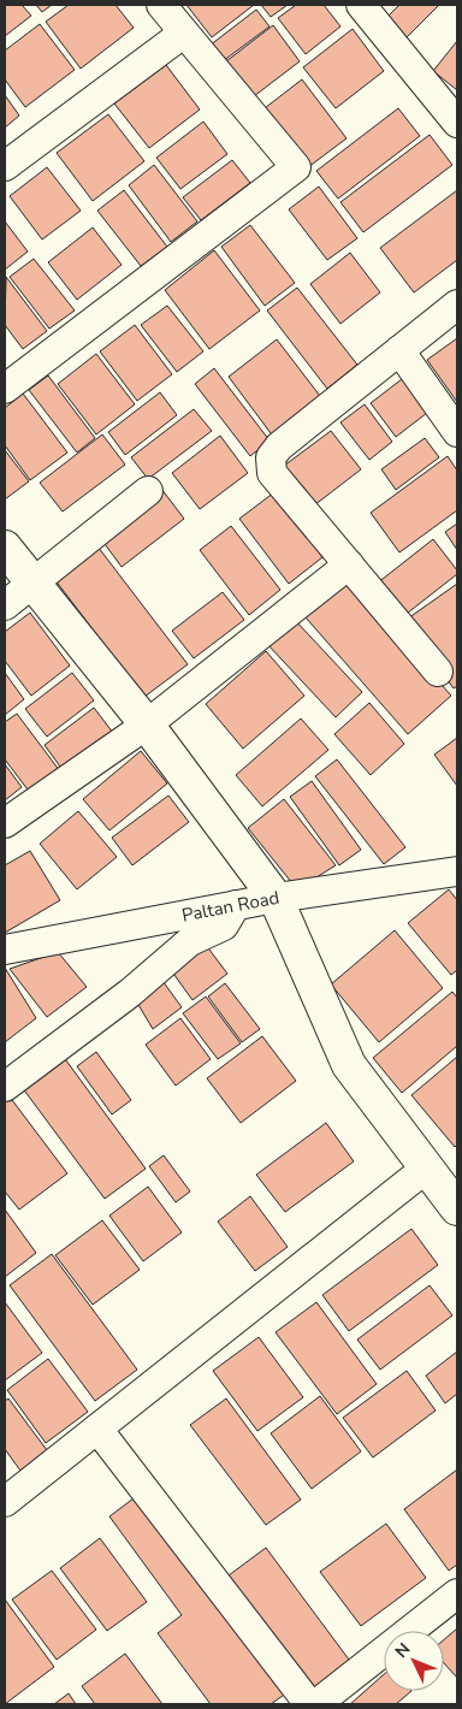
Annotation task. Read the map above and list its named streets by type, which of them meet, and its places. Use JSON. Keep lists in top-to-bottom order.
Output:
{
  "streets": {
    "street": ["Paltan Road"]
  },
  "north": "top left"
}
